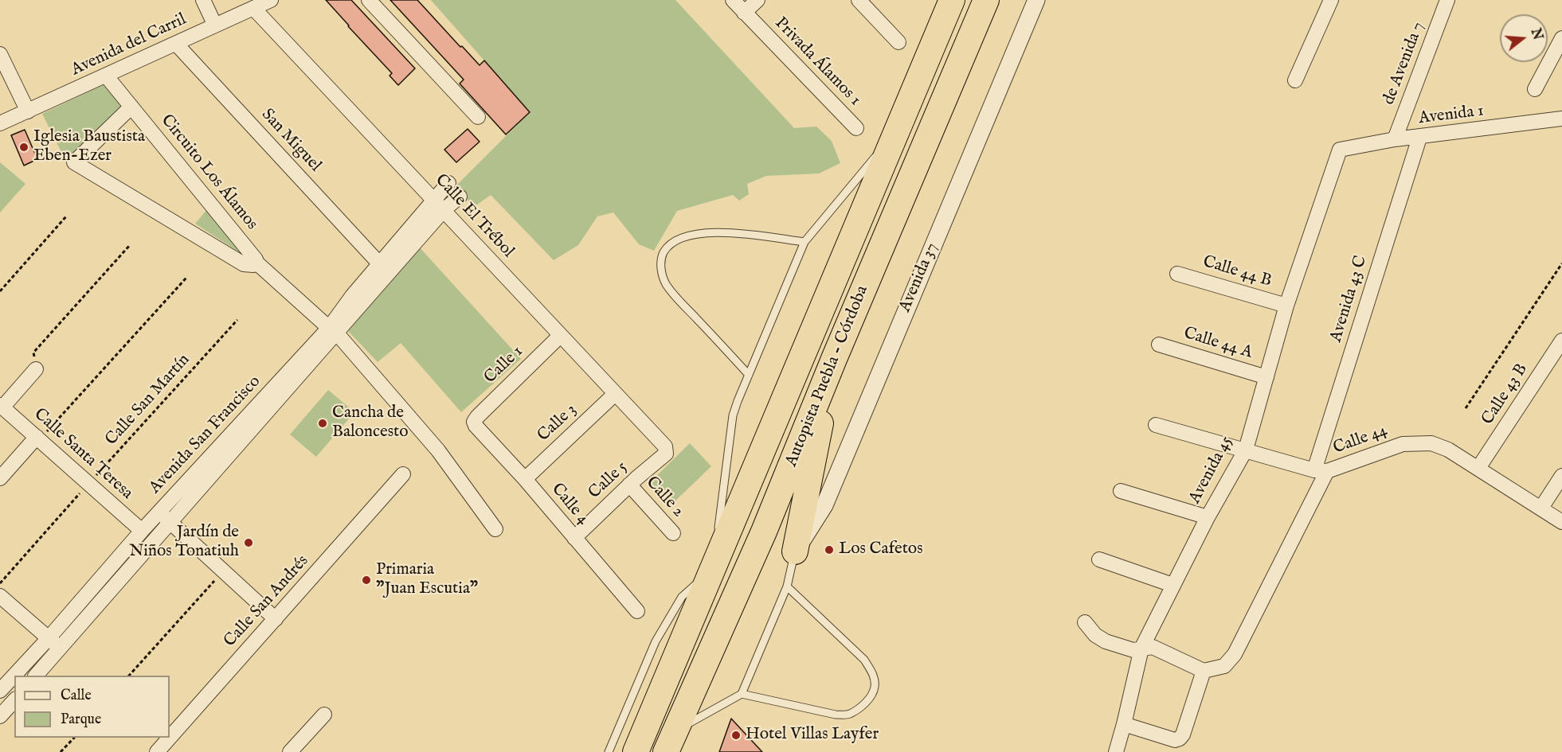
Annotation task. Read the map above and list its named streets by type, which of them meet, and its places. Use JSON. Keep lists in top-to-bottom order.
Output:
{
  "streets": {
    "highway": ["Autopista Puebla - Córdoba"],
    "street": [
      "Avenida del Carril",
      "Privada Álamos 1",
      "de Avenida 7",
      "Avenida 1",
      "San Miguel",
      "Circuito Los Álamos",
      "Calle El Trébol",
      "Calle 44 B",
      "Avenida 37",
      "Avenida 43 C",
      "Calle 44 A",
      "Calle 1",
      "Calle 43 B",
      "Calle 3",
      "Avenida San Francisco",
      "Calle 44",
      "Calle Santa Teresa",
      "Avenida 45",
      "Calle 5",
      "Calle 2",
      "Calle 4",
      "Calle San Andrés"
    ],
    "path": ["Calle San Martín"]
  },
  "crossings": [
    ["Avenida del Carril", "San Miguel"],
    ["Avenida del Carril", "Circuito Los Álamos"],
    ["Avenida del Carril", "Calle El Trébol"],
    ["de Avenida 7", "Avenida 1"],
    ["Avenida 1", "Avenida 43 C"],
    ["Avenida 1", "Avenida 45"],
    ["San Miguel", "Avenida San Francisco"],
    ["Circuito Los Álamos", "Avenida San Francisco"],
    ["Calle El Trébol", "Calle 1"],
    ["Calle El Trébol", "Calle 3"],
    ["Calle El Trébol", "Avenida San Francisco"],
    ["Calle El Trébol", "Calle 5"],
    ["Calle 44 B", "Avenida 45"],
    ["Avenida 43 C", "Calle 44"],
    ["Calle 44 A", "Avenida 45"],
    ["Calle 1", "Calle 4"],
    ["Calle 43 B", "Calle 44"],
    ["Calle San Martín", "Calle Santa Teresa"],
    ["Calle 3", "Calle 4"],
    ["Avenida San Francisco", "Calle Santa Teresa"],
    ["Calle 5", "Calle 2"],
    ["Calle 5", "Calle 4"]
  ],
  "places": [
    "Iglesia Baustista Eben-Ezer",
    "Cancha de Baloncesto",
    "Jardín de Niños Tonatiuh",
    "Los Cafetos",
    "Primaria \"Juan Escutia\"",
    "Hotel Villas Layfer"
  ],
  "legend": ["Calle", "Parque"],
  "north": "right"
}
